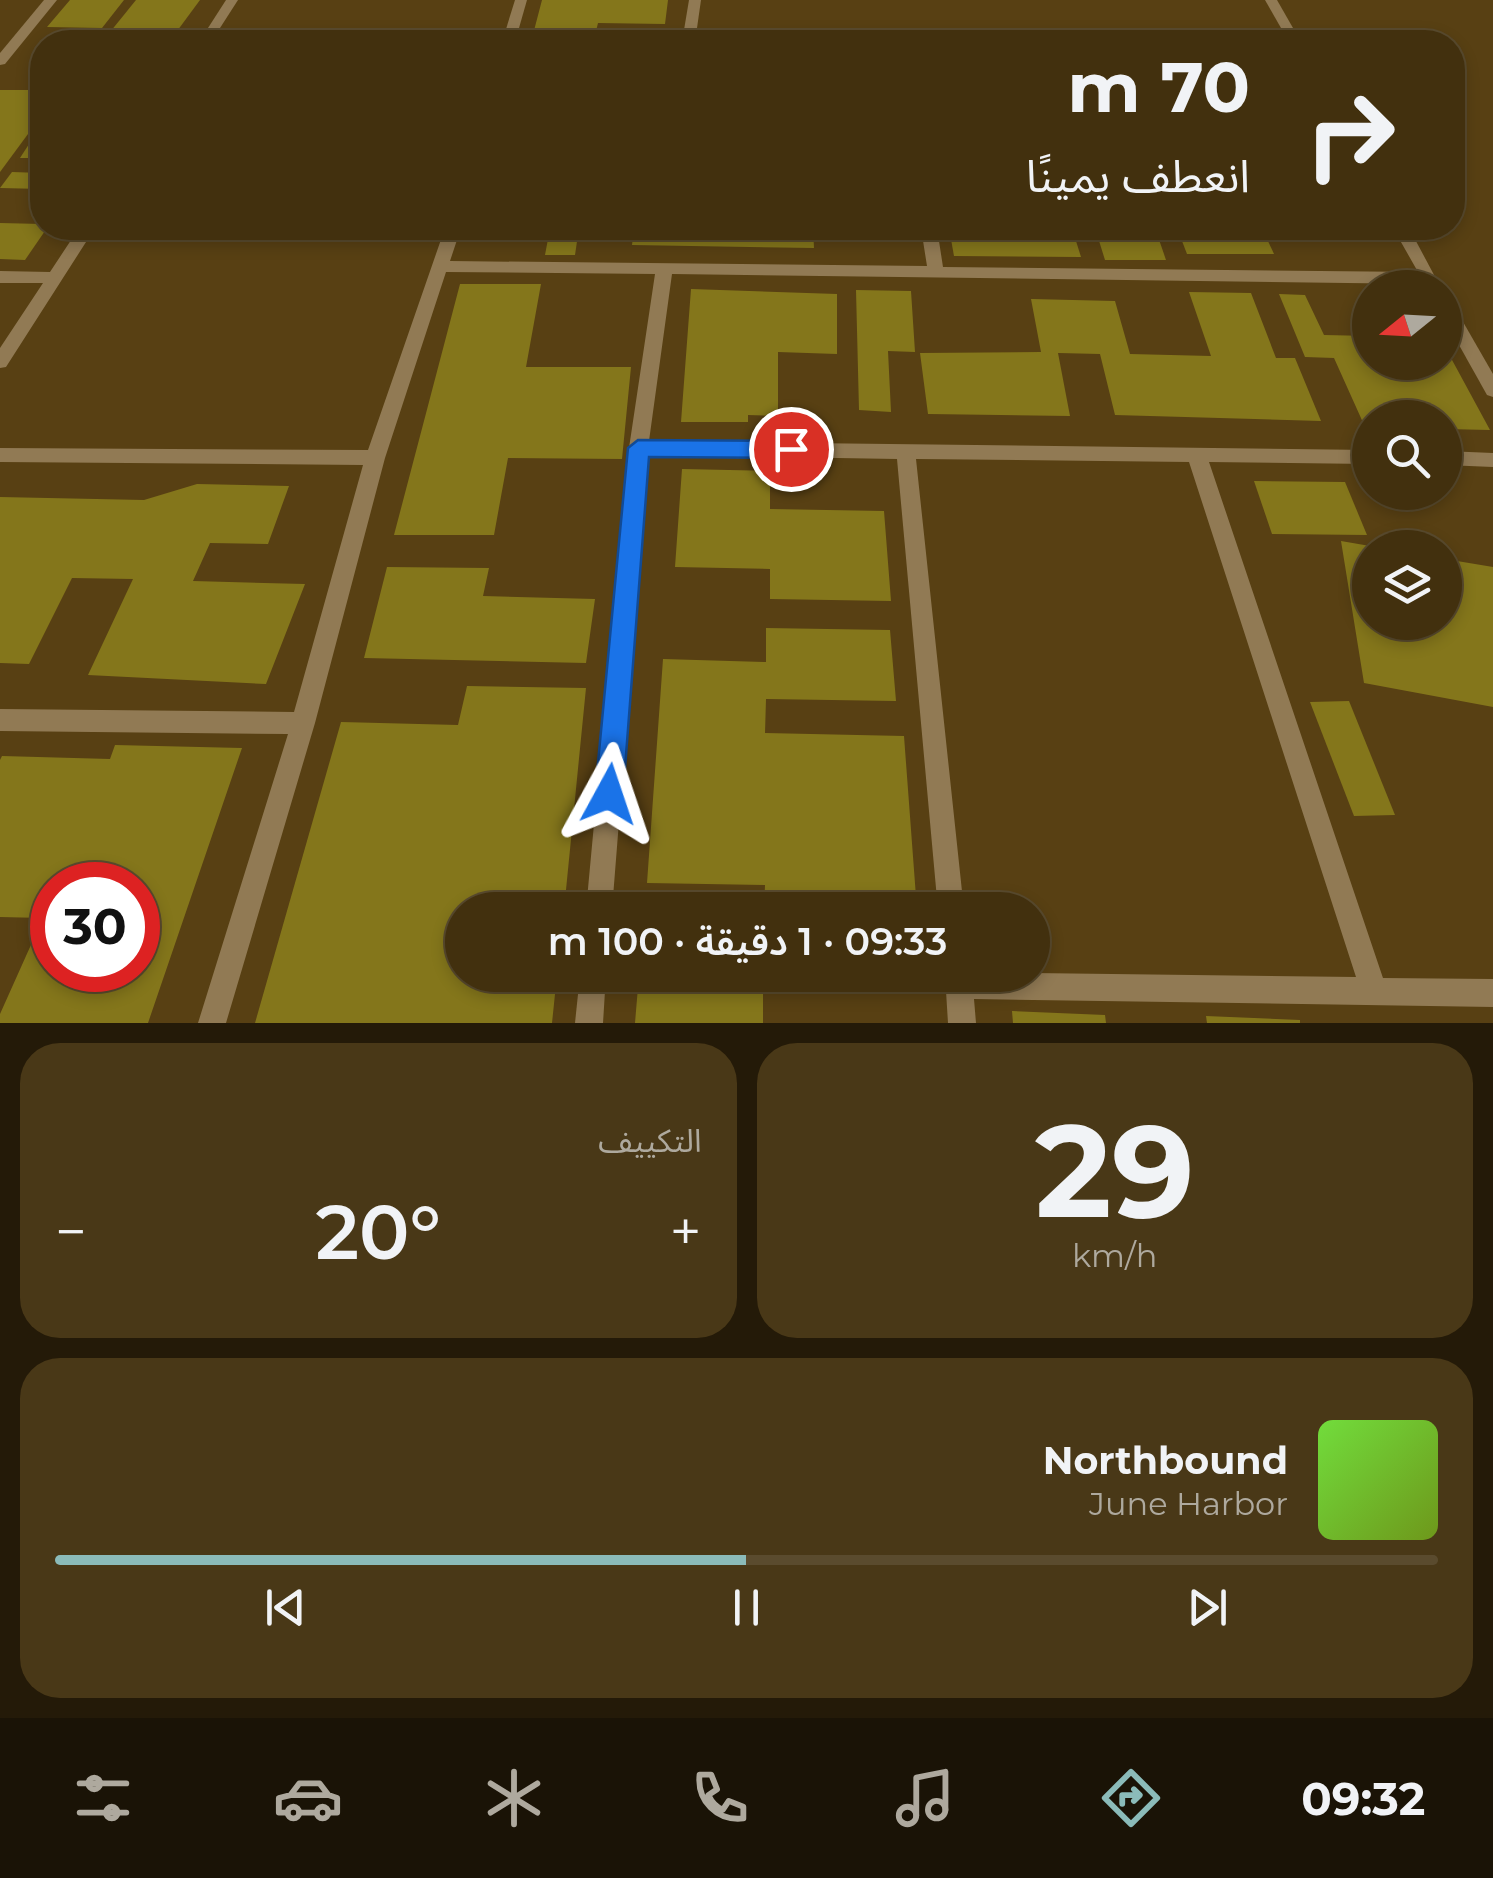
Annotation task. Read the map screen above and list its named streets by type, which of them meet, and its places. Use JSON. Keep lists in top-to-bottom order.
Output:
{
  "north": "left",
  "page": {
    "turn": ["70 m", "انعطف يمينًا"],
    "limit": "30",
    "trip": "09:33 · 1 دقيقة · 100 m",
    "tile": [
      ["29", "km/h"],
      "التكييف"
    ],
    "heat": ["−", "20°", "+"],
    "song": ["Northbound", "June Harbor"],
    "tabs": "09:32"
  }
}
